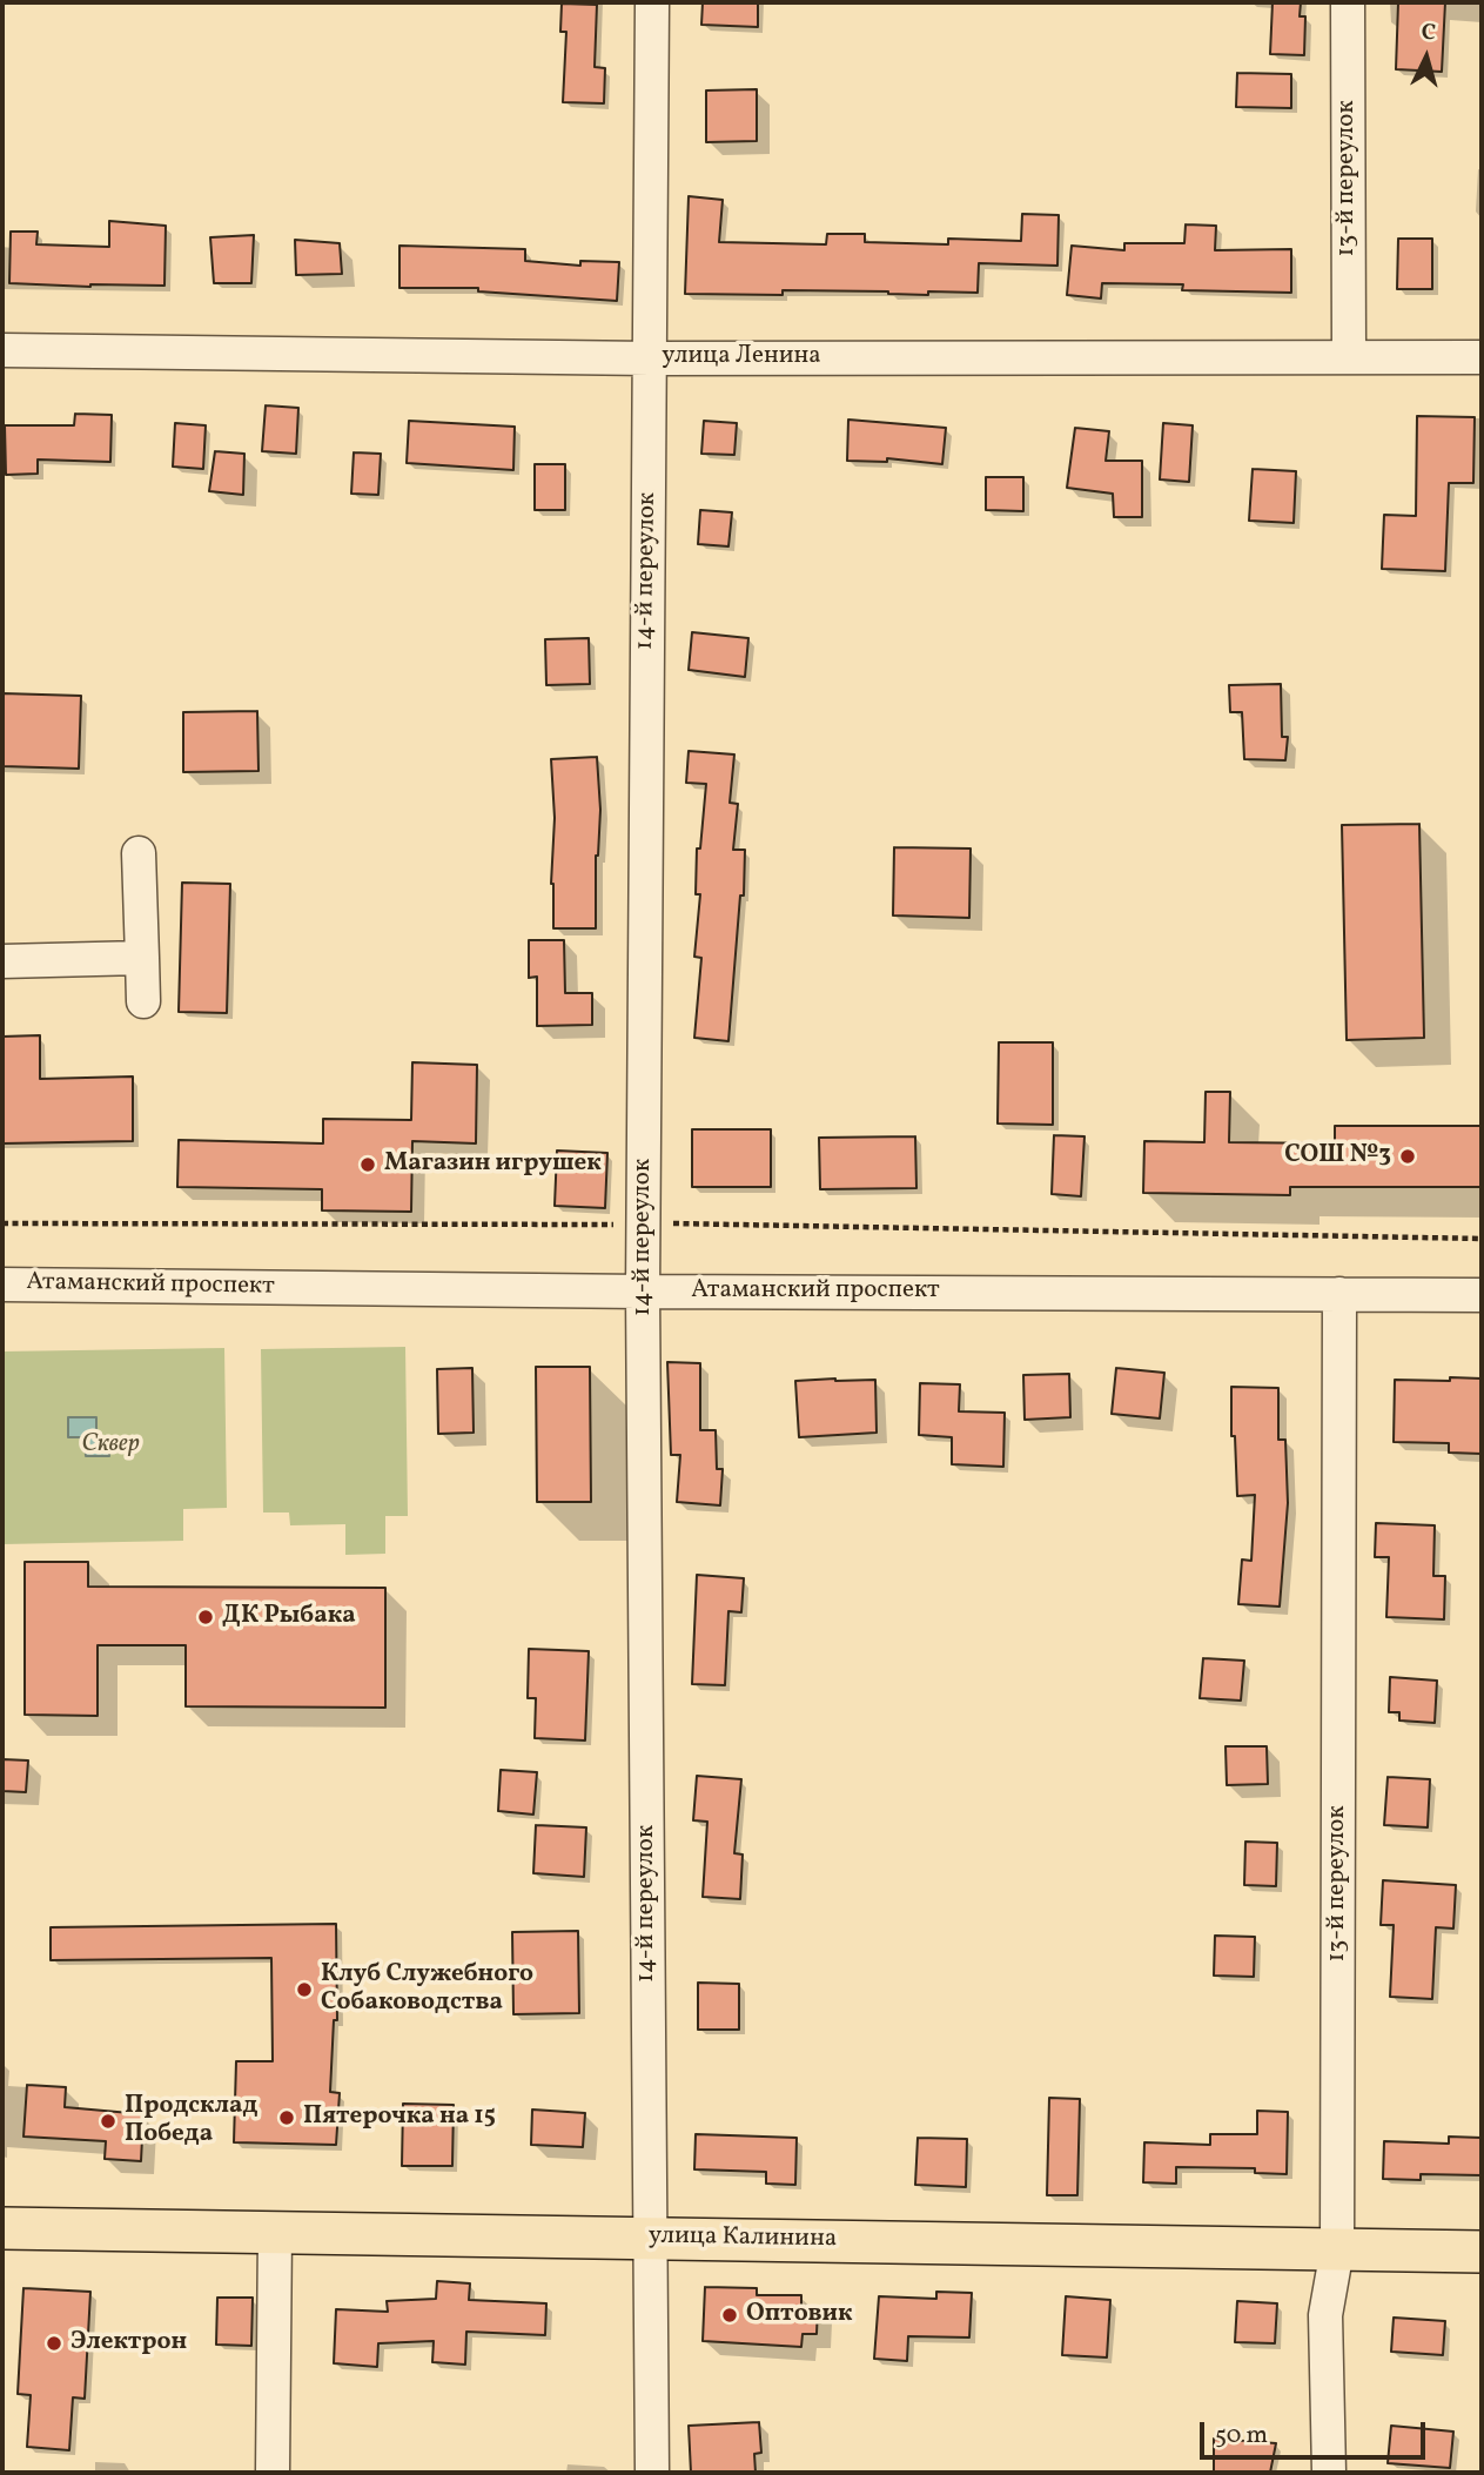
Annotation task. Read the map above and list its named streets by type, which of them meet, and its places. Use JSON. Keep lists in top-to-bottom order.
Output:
{
  "streets": {
    "main road": ["улица Калинина"],
    "street": [
      "13-й переулок",
      "улица Ленина",
      "14-й переулок",
      "Атаманский проспект"
    ]
  },
  "crossings": [
    ["13-й переулок", "улица Ленина"],
    ["13-й переулок", "Атаманский проспект"],
    ["13-й переулок", "улица Калинина"],
    ["улица Ленина", "14-й переулок"],
    ["14-й переулок", "Атаманский проспект"],
    ["14-й переулок", "улица Калинина"]
  ],
  "parks": ["Сквер"],
  "places": [
    "СОШ №3",
    "Магазин игрушек",
    "ДК Рыбака",
    "Клуб Служебного Собаководства",
    "Пятерочка на 15",
    "Продсклад Победа",
    "Оптовик",
    "Электрон"
  ],
  "scale_bar": "50 m",
  "north": "top"
}
